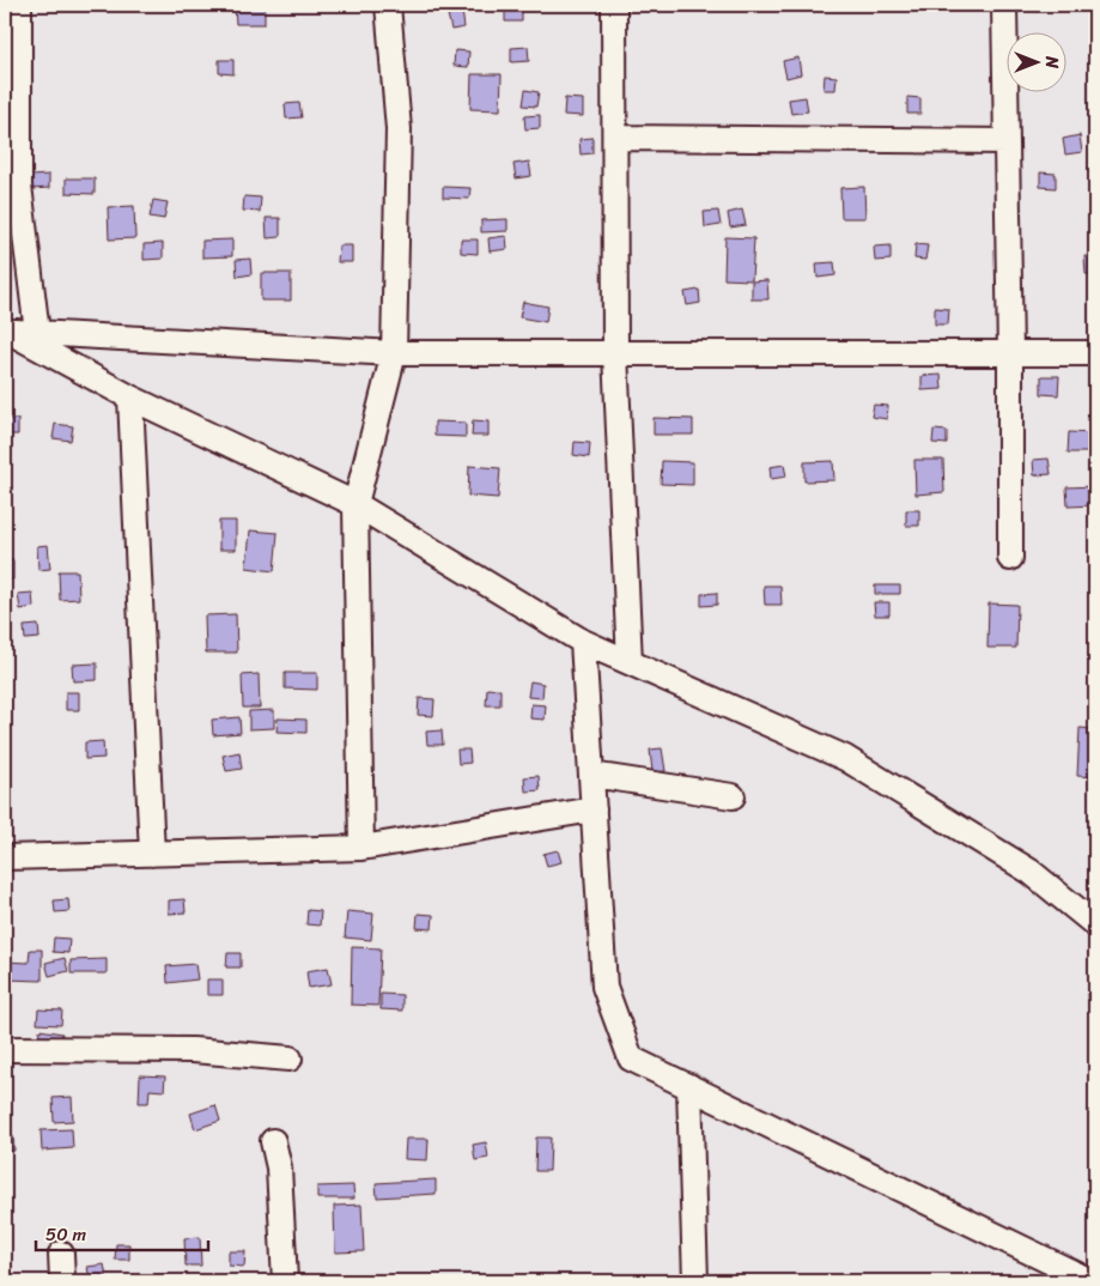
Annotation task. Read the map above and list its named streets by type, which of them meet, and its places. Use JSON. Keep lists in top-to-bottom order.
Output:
{
  "scale_bar": "50 m",
  "north": "right"
}
